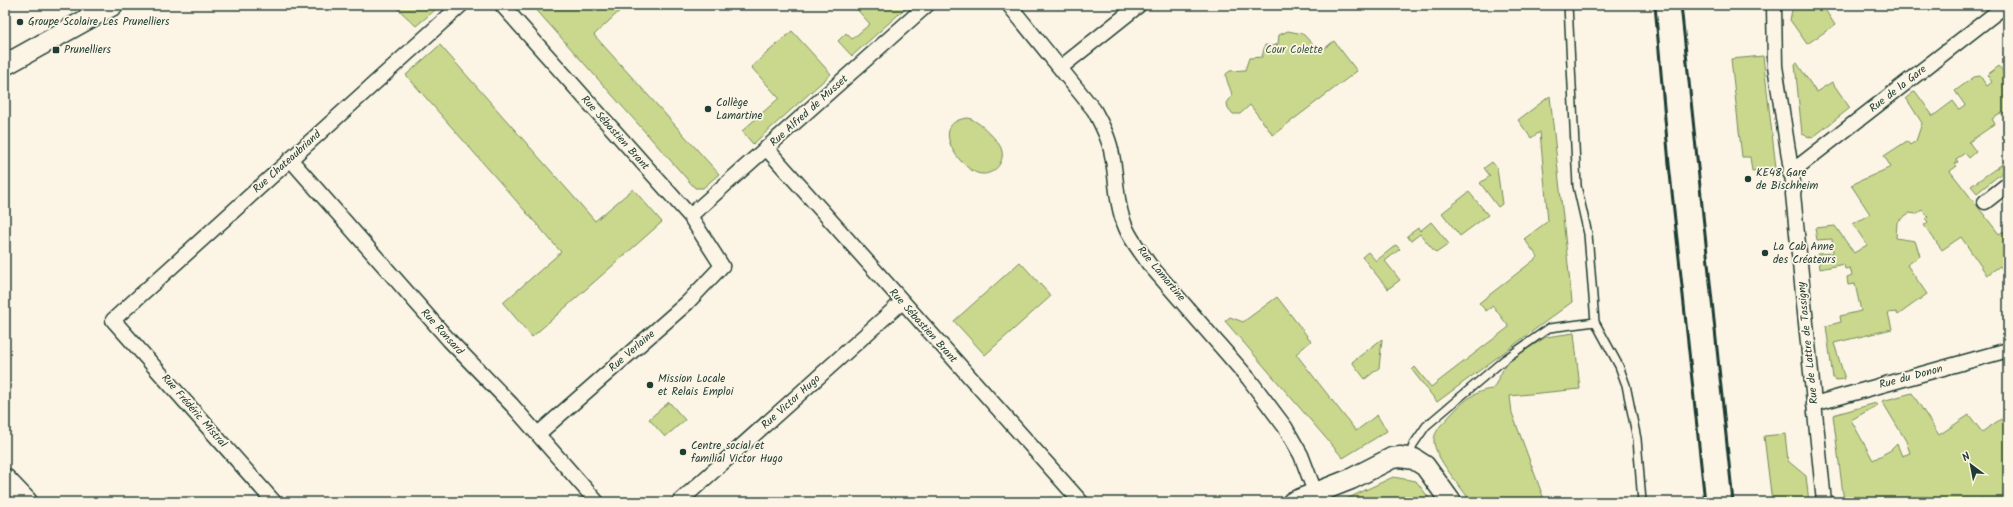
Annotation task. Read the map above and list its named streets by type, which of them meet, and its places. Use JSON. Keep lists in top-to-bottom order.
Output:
{
  "streets": {
    "street": [
      "Rue de la Gare",
      "Rue Alfred de Musset",
      "Rue Sébastien Brant",
      "Rue Chateaubriand",
      "Rue Lamartine",
      "Rue Ronsard",
      "Rue de Lattre de Tassigny",
      "Rue Verlaine",
      "Rue du Donon",
      "Rue Victor Hugo",
      "Rue Frédéric Mistral"
    ]
  },
  "crossings": [
    ["Rue de la Gare", "Rue de Lattre de Tassigny"],
    ["Rue Alfred de Musset", "Rue Sébastien Brant"],
    ["Rue Sébastien Brant", "Rue Verlaine"],
    ["Rue Sébastien Brant", "Rue Victor Hugo"],
    ["Rue Chateaubriand", "Rue Ronsard"],
    ["Rue Chateaubriand", "Rue Frédéric Mistral"],
    ["Rue Ronsard", "Rue Verlaine"],
    ["Rue de Lattre de Tassigny", "Rue du Donon"]
  ],
  "parks": ["Cour Colette"],
  "places": {
    "other": [
      "Groupe Scolaire Les Prunelliers",
      "Collège Lamartine",
      "KE48 Gare de Bischheim",
      "La Cab Anne des Créateurs",
      "Mission Locale et Relais Emploi",
      "Centre social et familial Victor Hugo"
    ],
    "transit": ["Prunelliers"]
  },
  "north": "top left"
}
